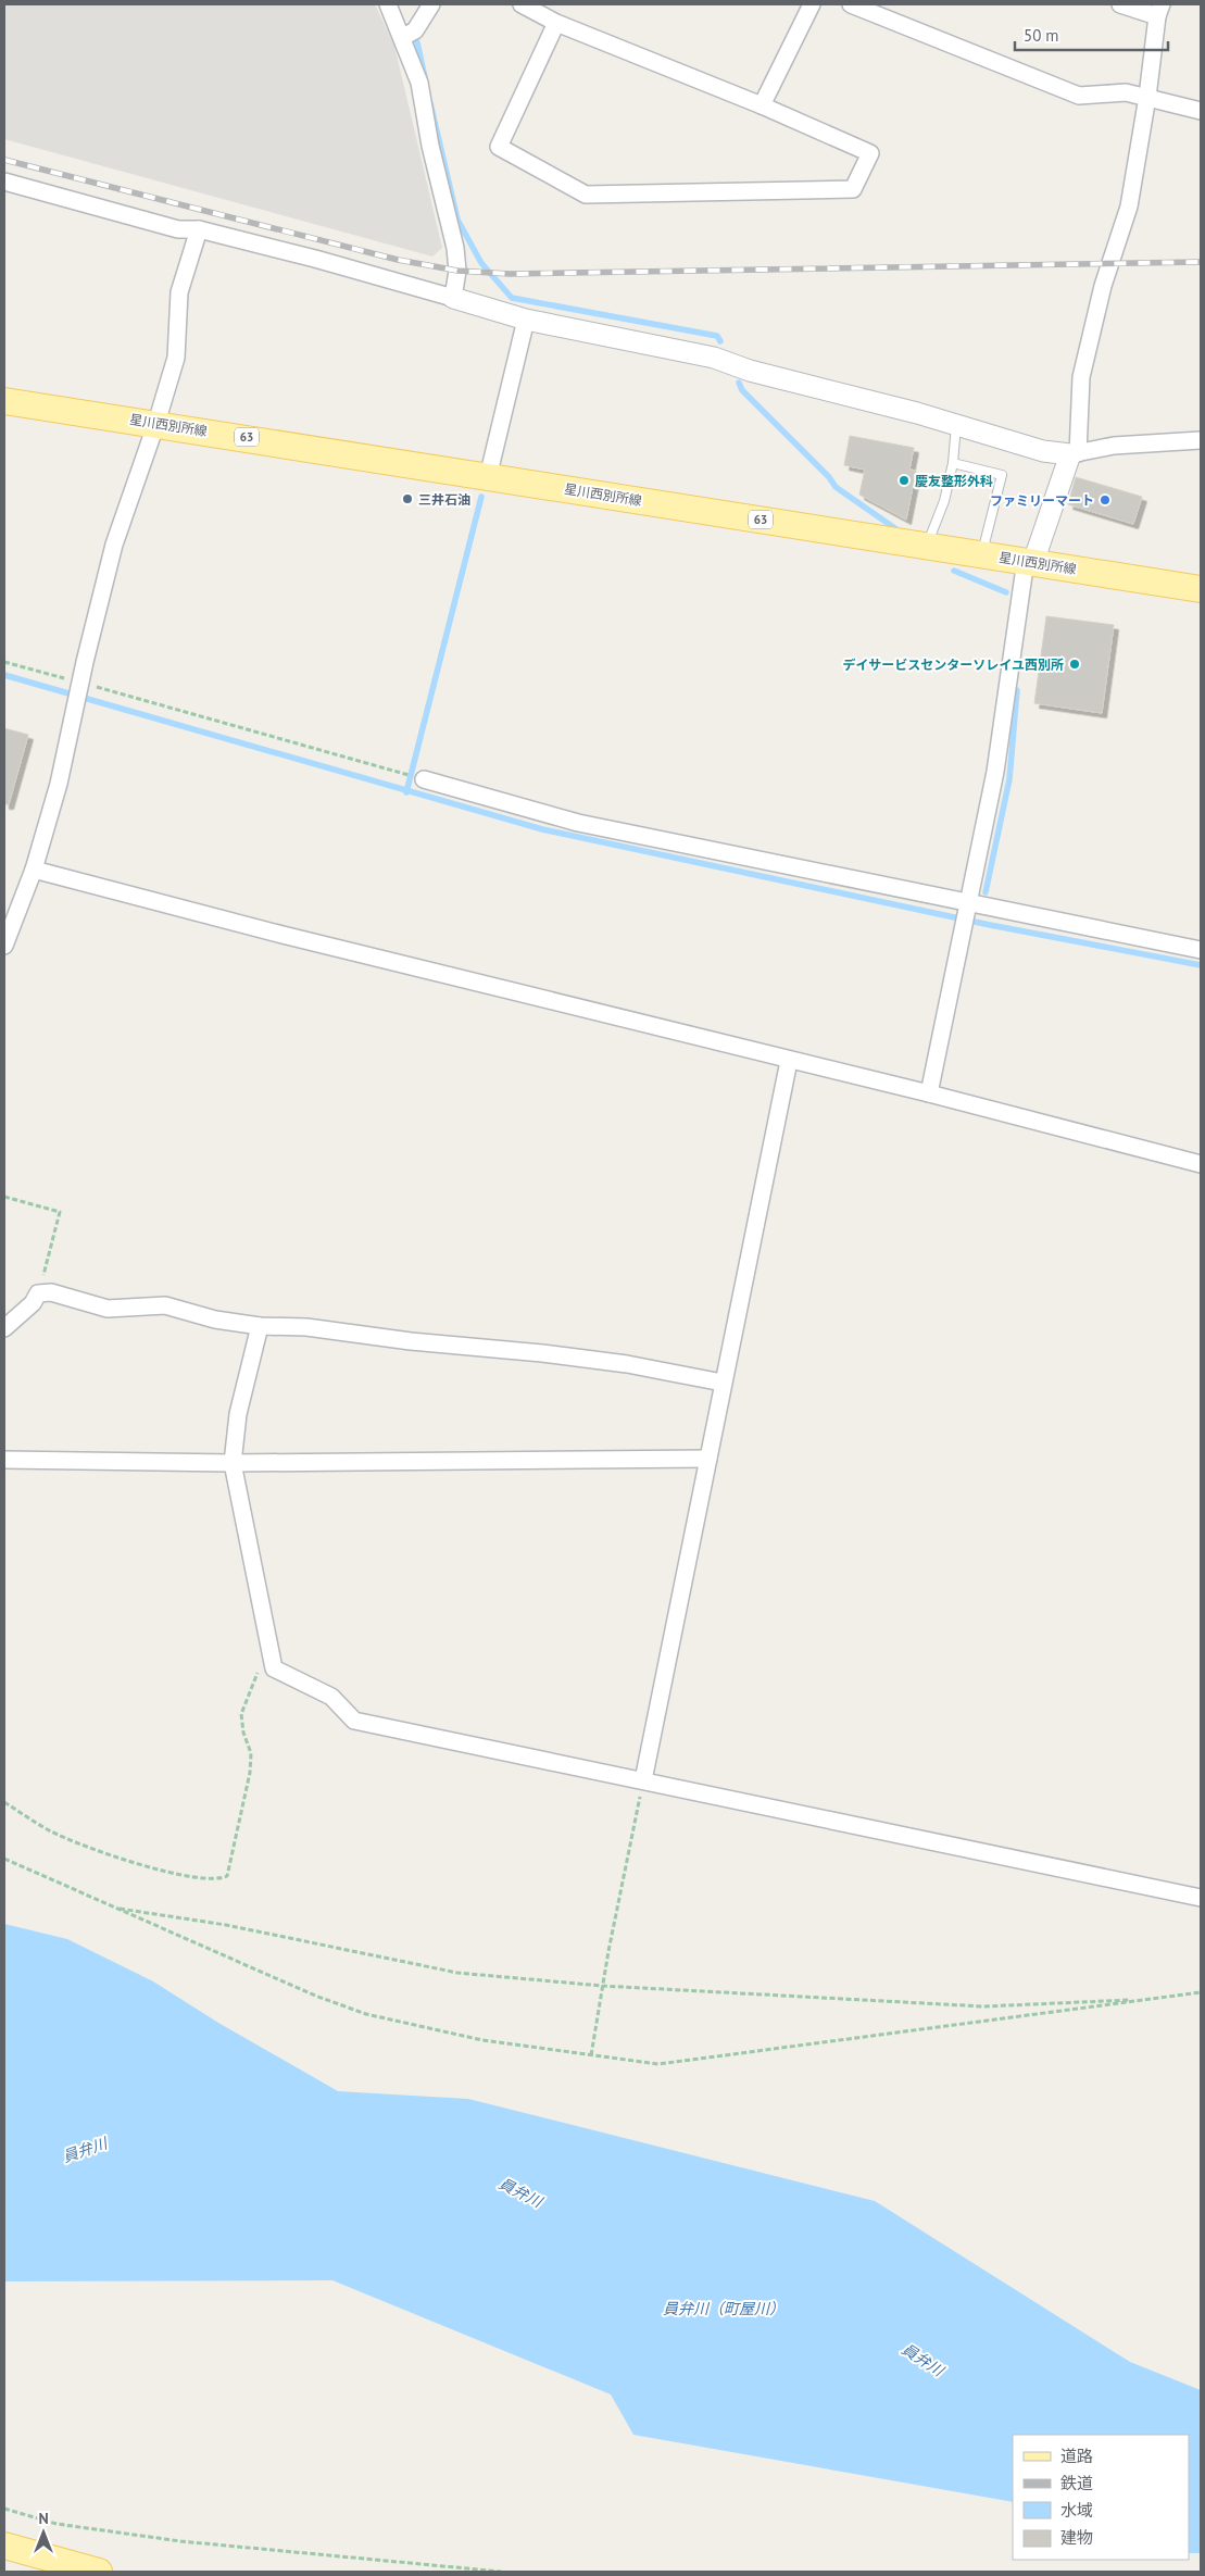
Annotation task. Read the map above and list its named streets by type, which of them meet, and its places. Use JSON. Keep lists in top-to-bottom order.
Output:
{
  "streets": {
    "main road": ["星川西別所線", "63"]
  },
  "water": ["員弁川", "員弁川（町屋川）"],
  "places": [
    "慶友整形外科",
    "三井石油",
    "ファミリーマート",
    "デイサービスセンターソレイユ西別所"
  ],
  "legend": [
    "道路",
    "鉄道",
    "水域",
    "建物"
  ],
  "scale_bar": "50 m",
  "north": "top"
}
